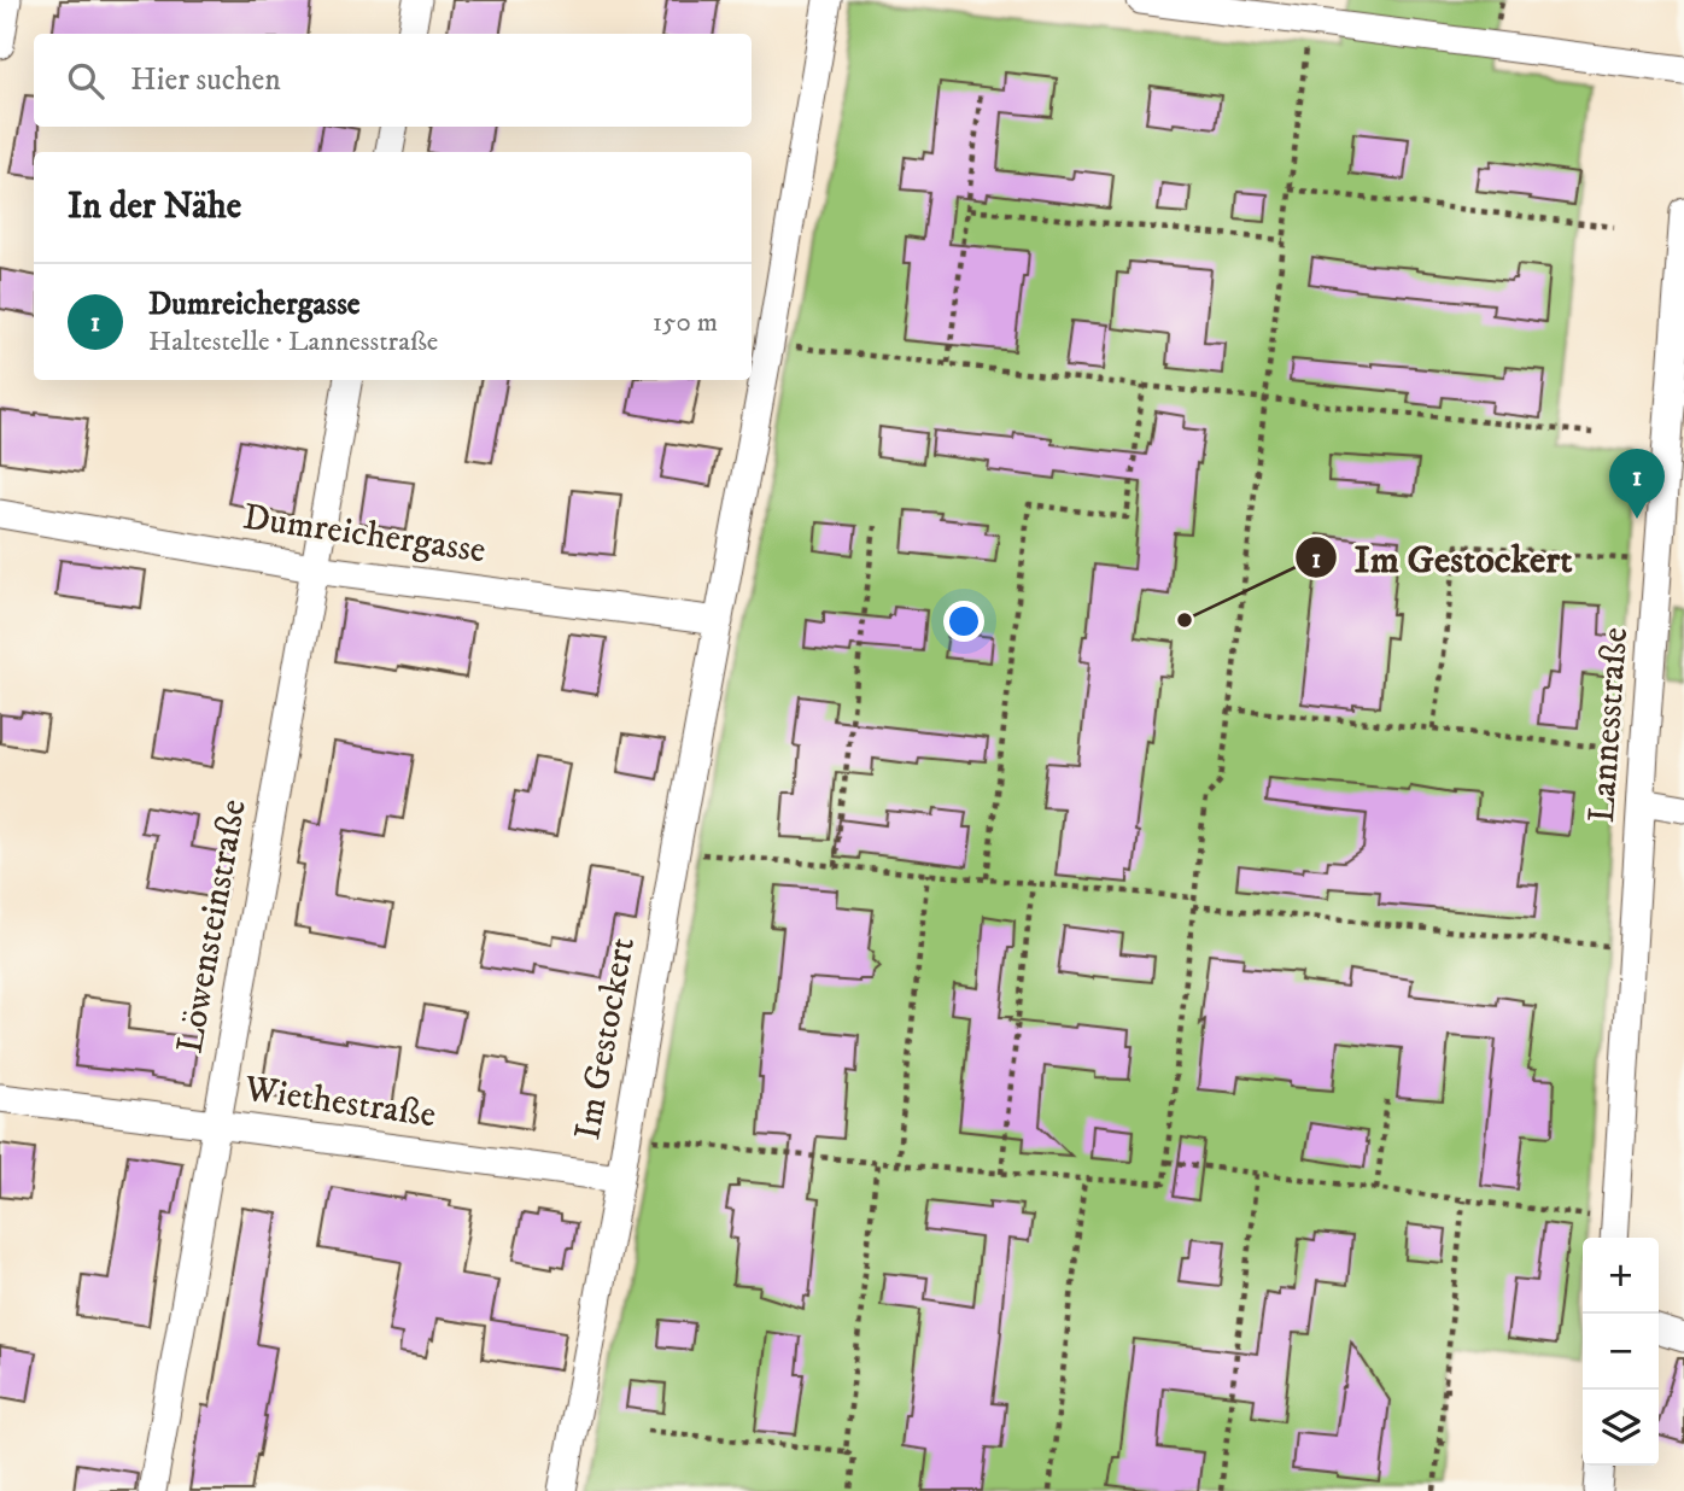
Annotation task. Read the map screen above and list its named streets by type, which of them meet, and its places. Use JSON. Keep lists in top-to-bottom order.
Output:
{
  "streets": {
    "street": [
      "Dumreichergasse",
      "Lannesstraße",
      "Löwensteinstraße",
      "Im Gestockert",
      "Wiethestraße"
    ]
  },
  "crossings": [
    ["Dumreichergasse", "Löwensteinstraße"],
    ["Dumreichergasse", "Im Gestockert"],
    ["Löwensteinstraße", "Wiethestraße"],
    ["Im Gestockert", "Wiethestraße"]
  ],
  "places": ["Im Gestockert"],
  "page": {
    "search": "Hier suchen",
    "heading": "In der Nähe",
    "list": [
      {
        "mark": "1",
        "name": "Dumreichergasse",
        "note": "Haltestelle · Lannesstraße",
        "value": "150 m"
      }
    ],
    "pins": "1",
    "map_buttons": ["+", "−"]
  }
}
